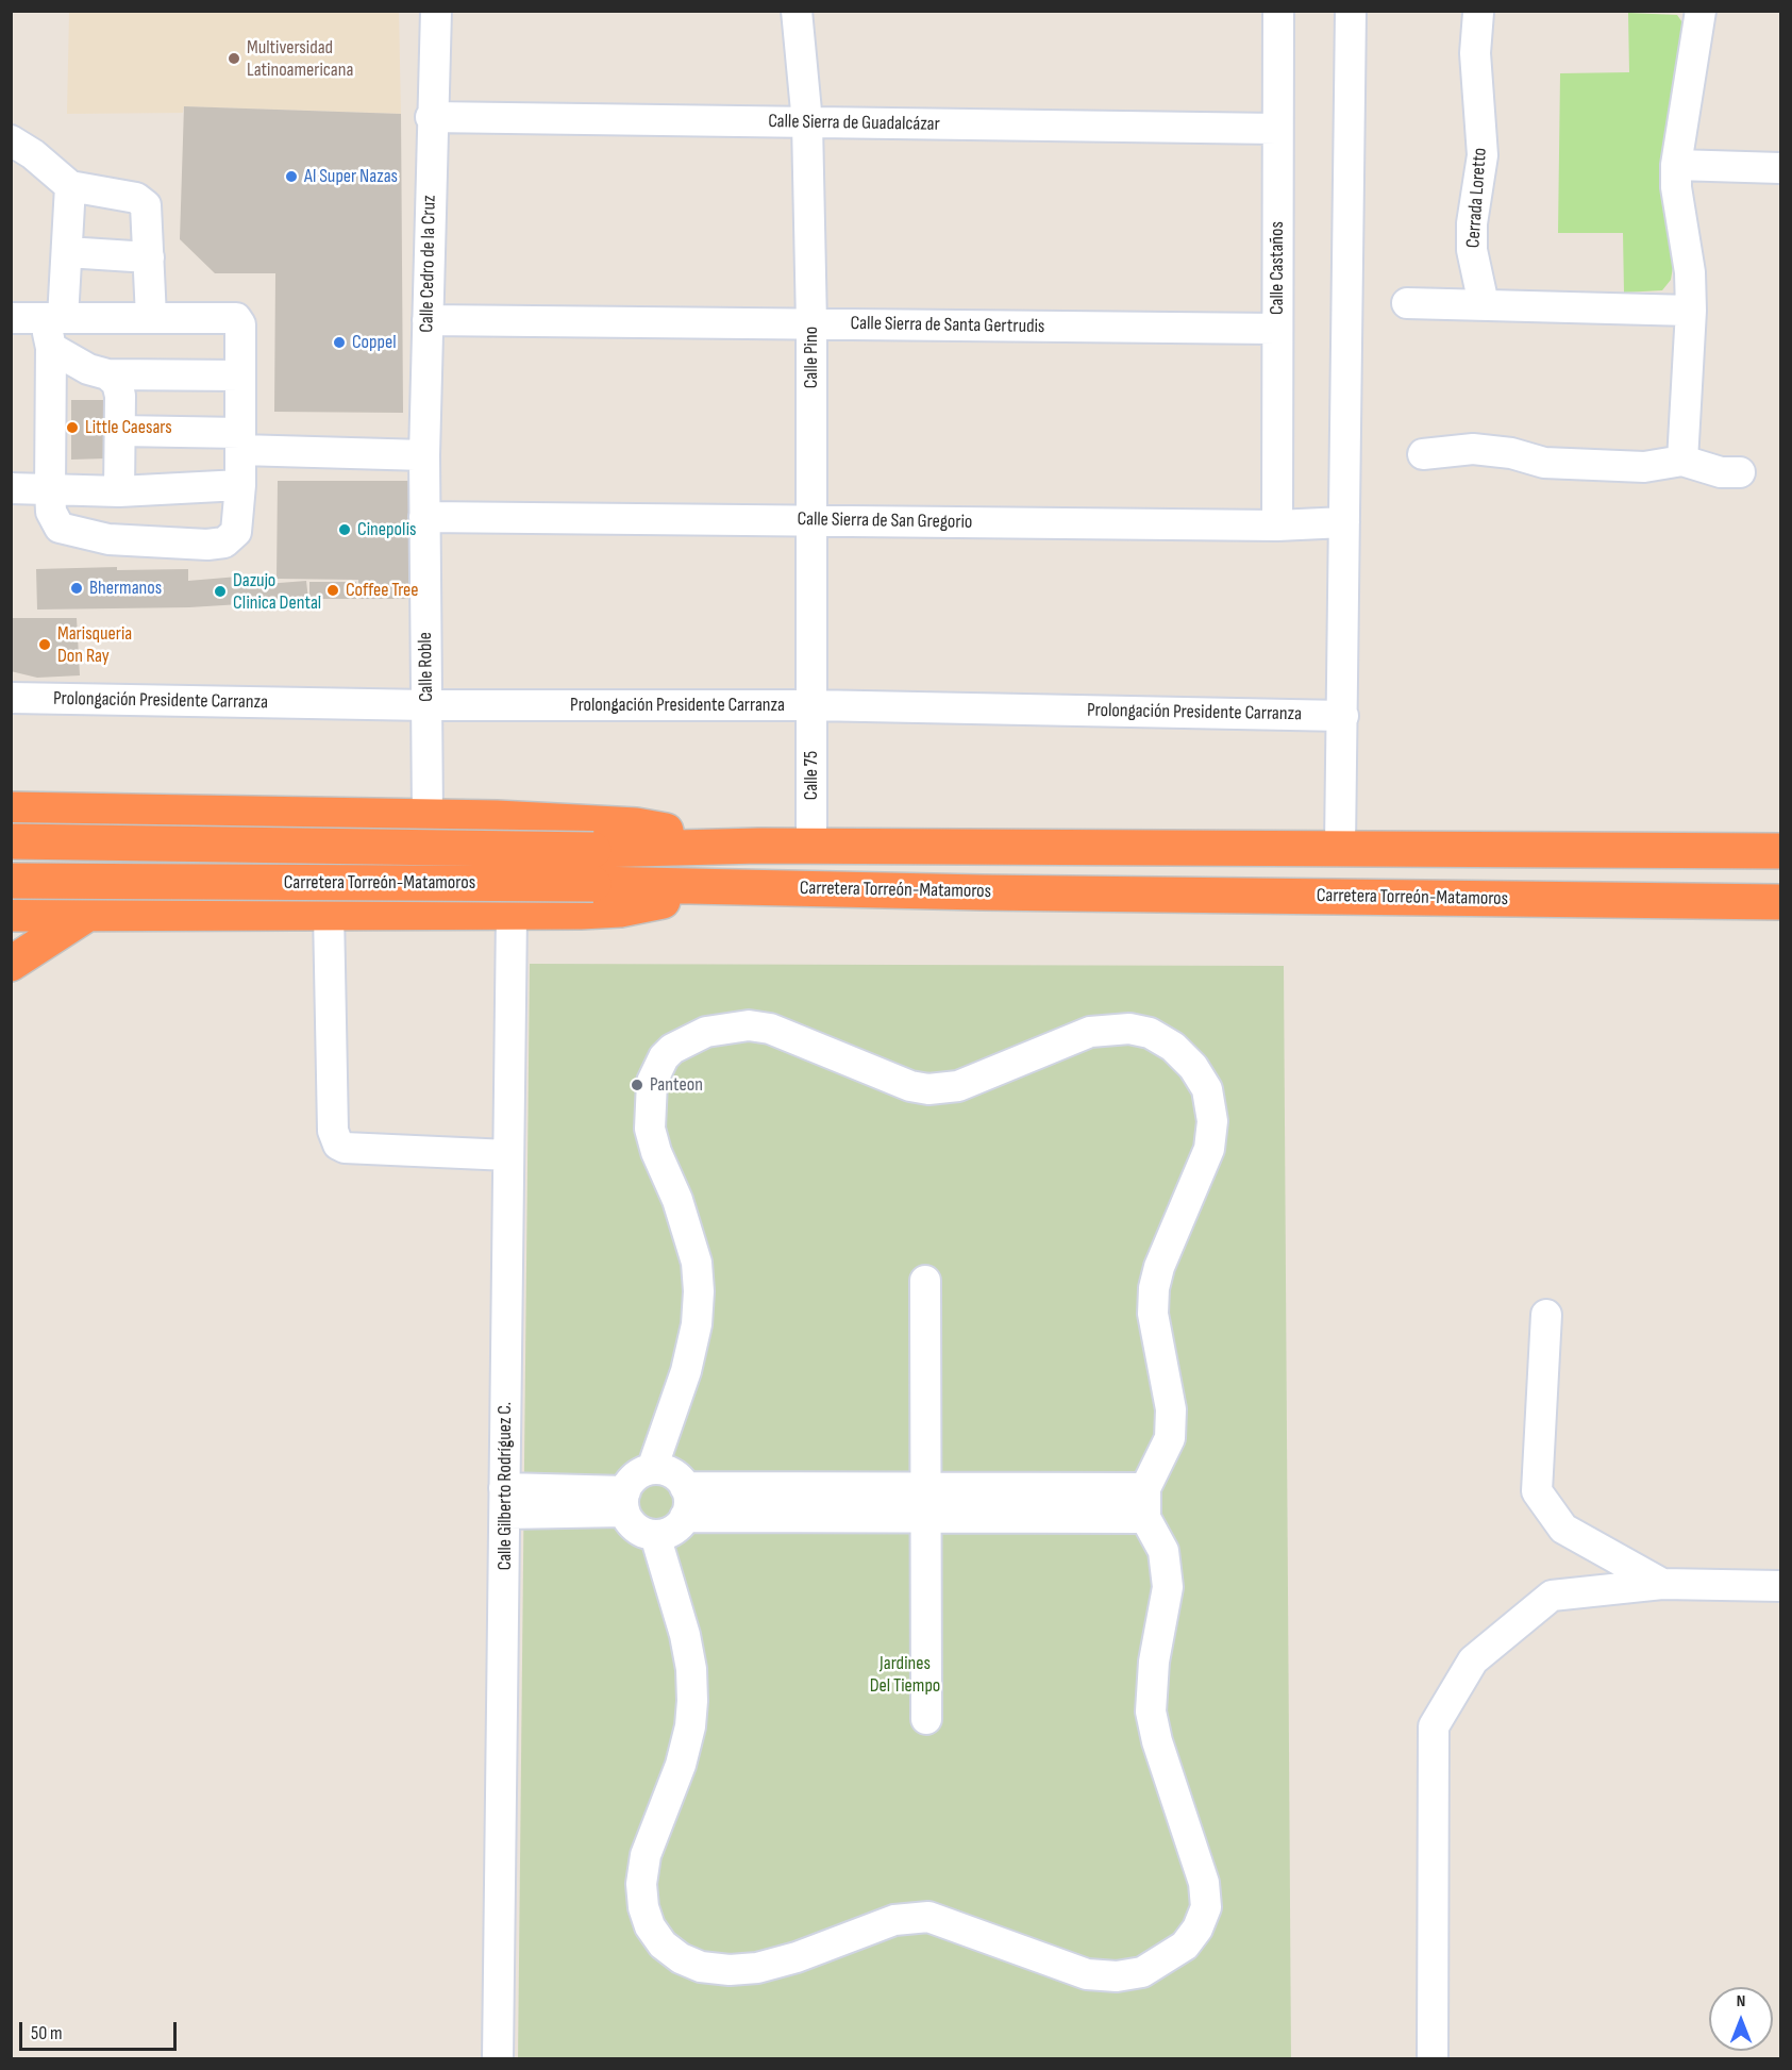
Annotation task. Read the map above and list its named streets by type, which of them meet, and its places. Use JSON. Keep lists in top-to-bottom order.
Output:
{
  "streets": {
    "highway": ["Carretera Torreón-Matamoros"],
    "street": [
      "Calle Sierra de Guadalcázar",
      "Cerrada Loretto",
      "Calle Cedro de la Cruz",
      "Calle Castaños",
      "Calle Sierra de Santa Gertrudis",
      "Calle Pino",
      "Calle Sierra de San Gregorio",
      "Calle Roble",
      "Prolongación Presidente Carranza",
      "Calle 75",
      "Calle Gilberto Rodríguez C."
    ]
  },
  "crossings": [
    ["Calle Sierra de Guadalcázar", "Calle Cedro de la Cruz"],
    ["Calle Sierra de Guadalcázar", "Calle Castaños"],
    ["Calle Sierra de Guadalcázar", "Calle Pino"],
    ["Calle Cedro de la Cruz", "Calle Sierra de Santa Gertrudis"],
    ["Calle Cedro de la Cruz", "Calle Sierra de San Gregorio"],
    ["Calle Cedro de la Cruz", "Calle Roble"],
    ["Calle Castaños", "Calle Sierra de Santa Gertrudis"],
    ["Calle Castaños", "Calle Sierra de San Gregorio"],
    ["Calle Sierra de Santa Gertrudis", "Calle Pino"],
    ["Calle Pino", "Calle Sierra de San Gregorio"],
    ["Calle Pino", "Prolongación Presidente Carranza"],
    ["Calle Pino", "Calle 75"],
    ["Calle Sierra de San Gregorio", "Calle Roble"],
    ["Calle Roble", "Prolongación Presidente Carranza"],
    ["Prolongación Presidente Carranza", "Calle 75"]
  ],
  "parks": ["Jardines Del Tiempo"],
  "places": [
    "Multiversidad Latinoamericana",
    "Al Super Nazas",
    "Coppel",
    "Little Caesars",
    "Cinepolis",
    "Bhermanos",
    "Coffee Tree",
    "Dazujo Clinica Dental",
    "Marisqueria Don Ray",
    "Panteon"
  ],
  "scale_bar": "50 m",
  "north": "top"
}
